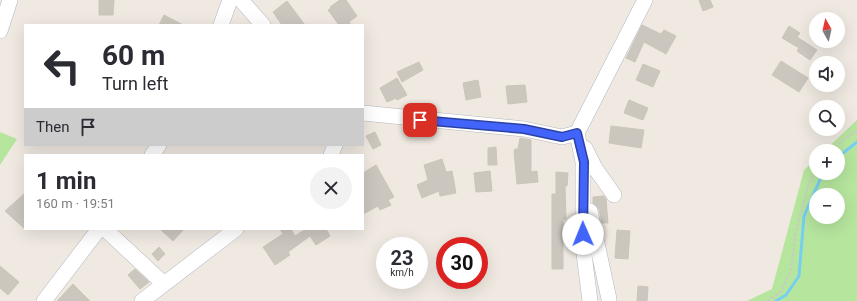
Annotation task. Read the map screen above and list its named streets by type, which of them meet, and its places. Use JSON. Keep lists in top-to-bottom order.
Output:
{
  "north": "top",
  "page": {
    "map_buttons": ["+", "−"],
    "turn": ["60 m", "Turn left"],
    "then": "Then",
    "heading": ["1 min", "160 m · 19:51"],
    "speed": "23 km/h",
    "limit": "30"
  }
}
